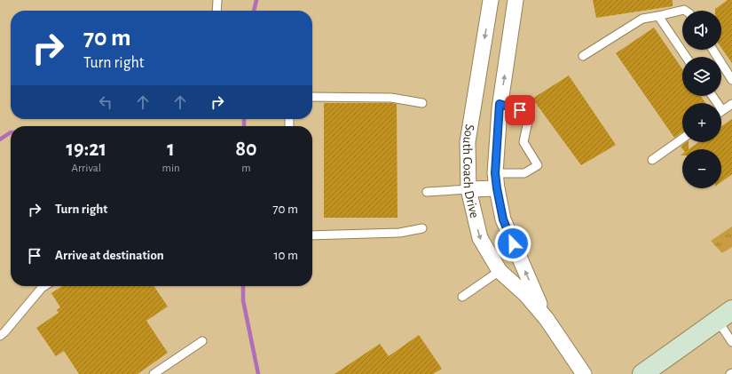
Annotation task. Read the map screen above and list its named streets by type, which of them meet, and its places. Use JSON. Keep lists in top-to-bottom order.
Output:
{
  "streets": {
    "street": ["South Coach Drive"]
  },
  "page": {
    "map_buttons": ["+", "−"],
    "turn": ["70 m", "Turn right"],
    "eta": [
      "19:21",
      "Arrival",
      "1",
      "min",
      "80",
      "m"
    ],
    "list": [
      {
        "name": "Turn right",
        "value": "70 m"
      },
      {
        "name": "Arrive at destination",
        "value": "10 m"
      }
    ]
  }
}
